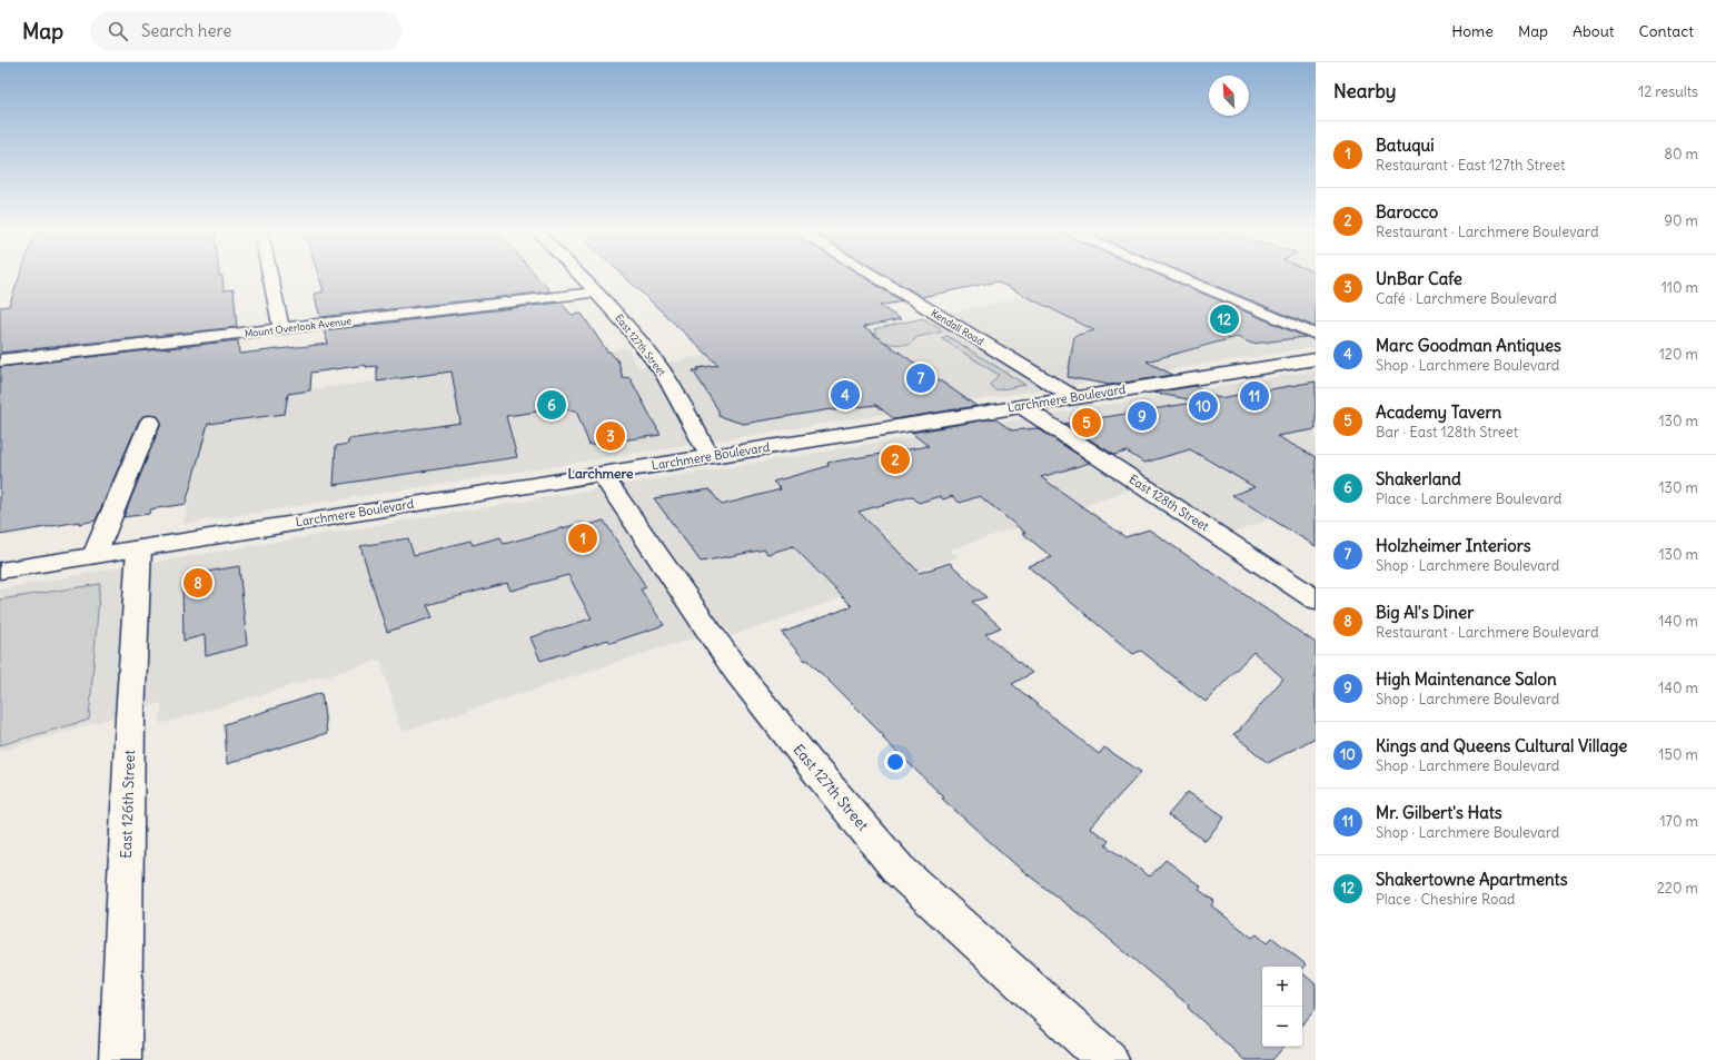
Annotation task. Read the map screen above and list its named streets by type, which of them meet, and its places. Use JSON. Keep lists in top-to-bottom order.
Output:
{
  "streets": {
    "street": [
      "Mount Overlook Avenue",
      "Kendall Road",
      "East 127th Street",
      "Larchmere Boulevard",
      "East 128th Street",
      "East 126th Street"
    ]
  },
  "crossings": [
    ["Mount Overlook Avenue", "East 127th Street"],
    ["Kendall Road", "Larchmere Boulevard"],
    ["East 127th Street", "Larchmere Boulevard"],
    ["Larchmere Boulevard", "East 128th Street"],
    ["Larchmere Boulevard", "East 126th Street"]
  ],
  "districts": ["Larchmere"],
  "north": "top left",
  "page": {
    "header": "Map",
    "search": "Search here",
    "nav": [
      "Home",
      "Map",
      "About",
      "Contact"
    ],
    "heading": ["Nearby", "12 results"],
    "list": [
      {
        "mark": "1",
        "name": "Batuqui",
        "note": "Restaurant · East 127th Street",
        "value": "80 m"
      },
      {
        "mark": "2",
        "name": "Barocco",
        "note": "Restaurant · Larchmere Boulevard",
        "value": "90 m"
      },
      {
        "mark": "3",
        "name": "UnBar Cafe",
        "note": "Café · Larchmere Boulevard",
        "value": "110 m"
      },
      {
        "mark": "4",
        "name": "Marc Goodman Antiques",
        "note": "Shop · Larchmere Boulevard",
        "value": "120 m"
      },
      {
        "mark": "5",
        "name": "Academy Tavern",
        "note": "Bar · East 128th Street",
        "value": "130 m"
      },
      {
        "mark": "6",
        "name": "Shakerland",
        "note": "Place · Larchmere Boulevard",
        "value": "130 m"
      },
      {
        "mark": "7",
        "name": "Holzheimer Interiors",
        "note": "Shop · Larchmere Boulevard",
        "value": "130 m"
      },
      {
        "mark": "8",
        "name": "Big Al's Diner",
        "note": "Restaurant · Larchmere Boulevard",
        "value": "140 m"
      },
      {
        "mark": "9",
        "name": "High Maintenance Salon",
        "note": "Shop · Larchmere Boulevard",
        "value": "140 m"
      },
      {
        "mark": "10",
        "name": "Kings and Queens Cultural Village",
        "note": "Shop · Larchmere Boulevard",
        "value": "150 m"
      },
      {
        "mark": "11",
        "name": "Mr. Gilbert's Hats",
        "note": "Shop · Larchmere Boulevard",
        "value": "170 m"
      },
      {
        "mark": "12",
        "name": "Shakertowne Apartments",
        "note": "Place · Cheshire Road",
        "value": "220 m"
      }
    ],
    "pins": [
      "12",
      "7",
      "4",
      "11",
      "6",
      "10",
      "9",
      "5",
      "3",
      "2",
      "1",
      "8"
    ],
    "map_buttons": ["+", "−"]
  }
}
